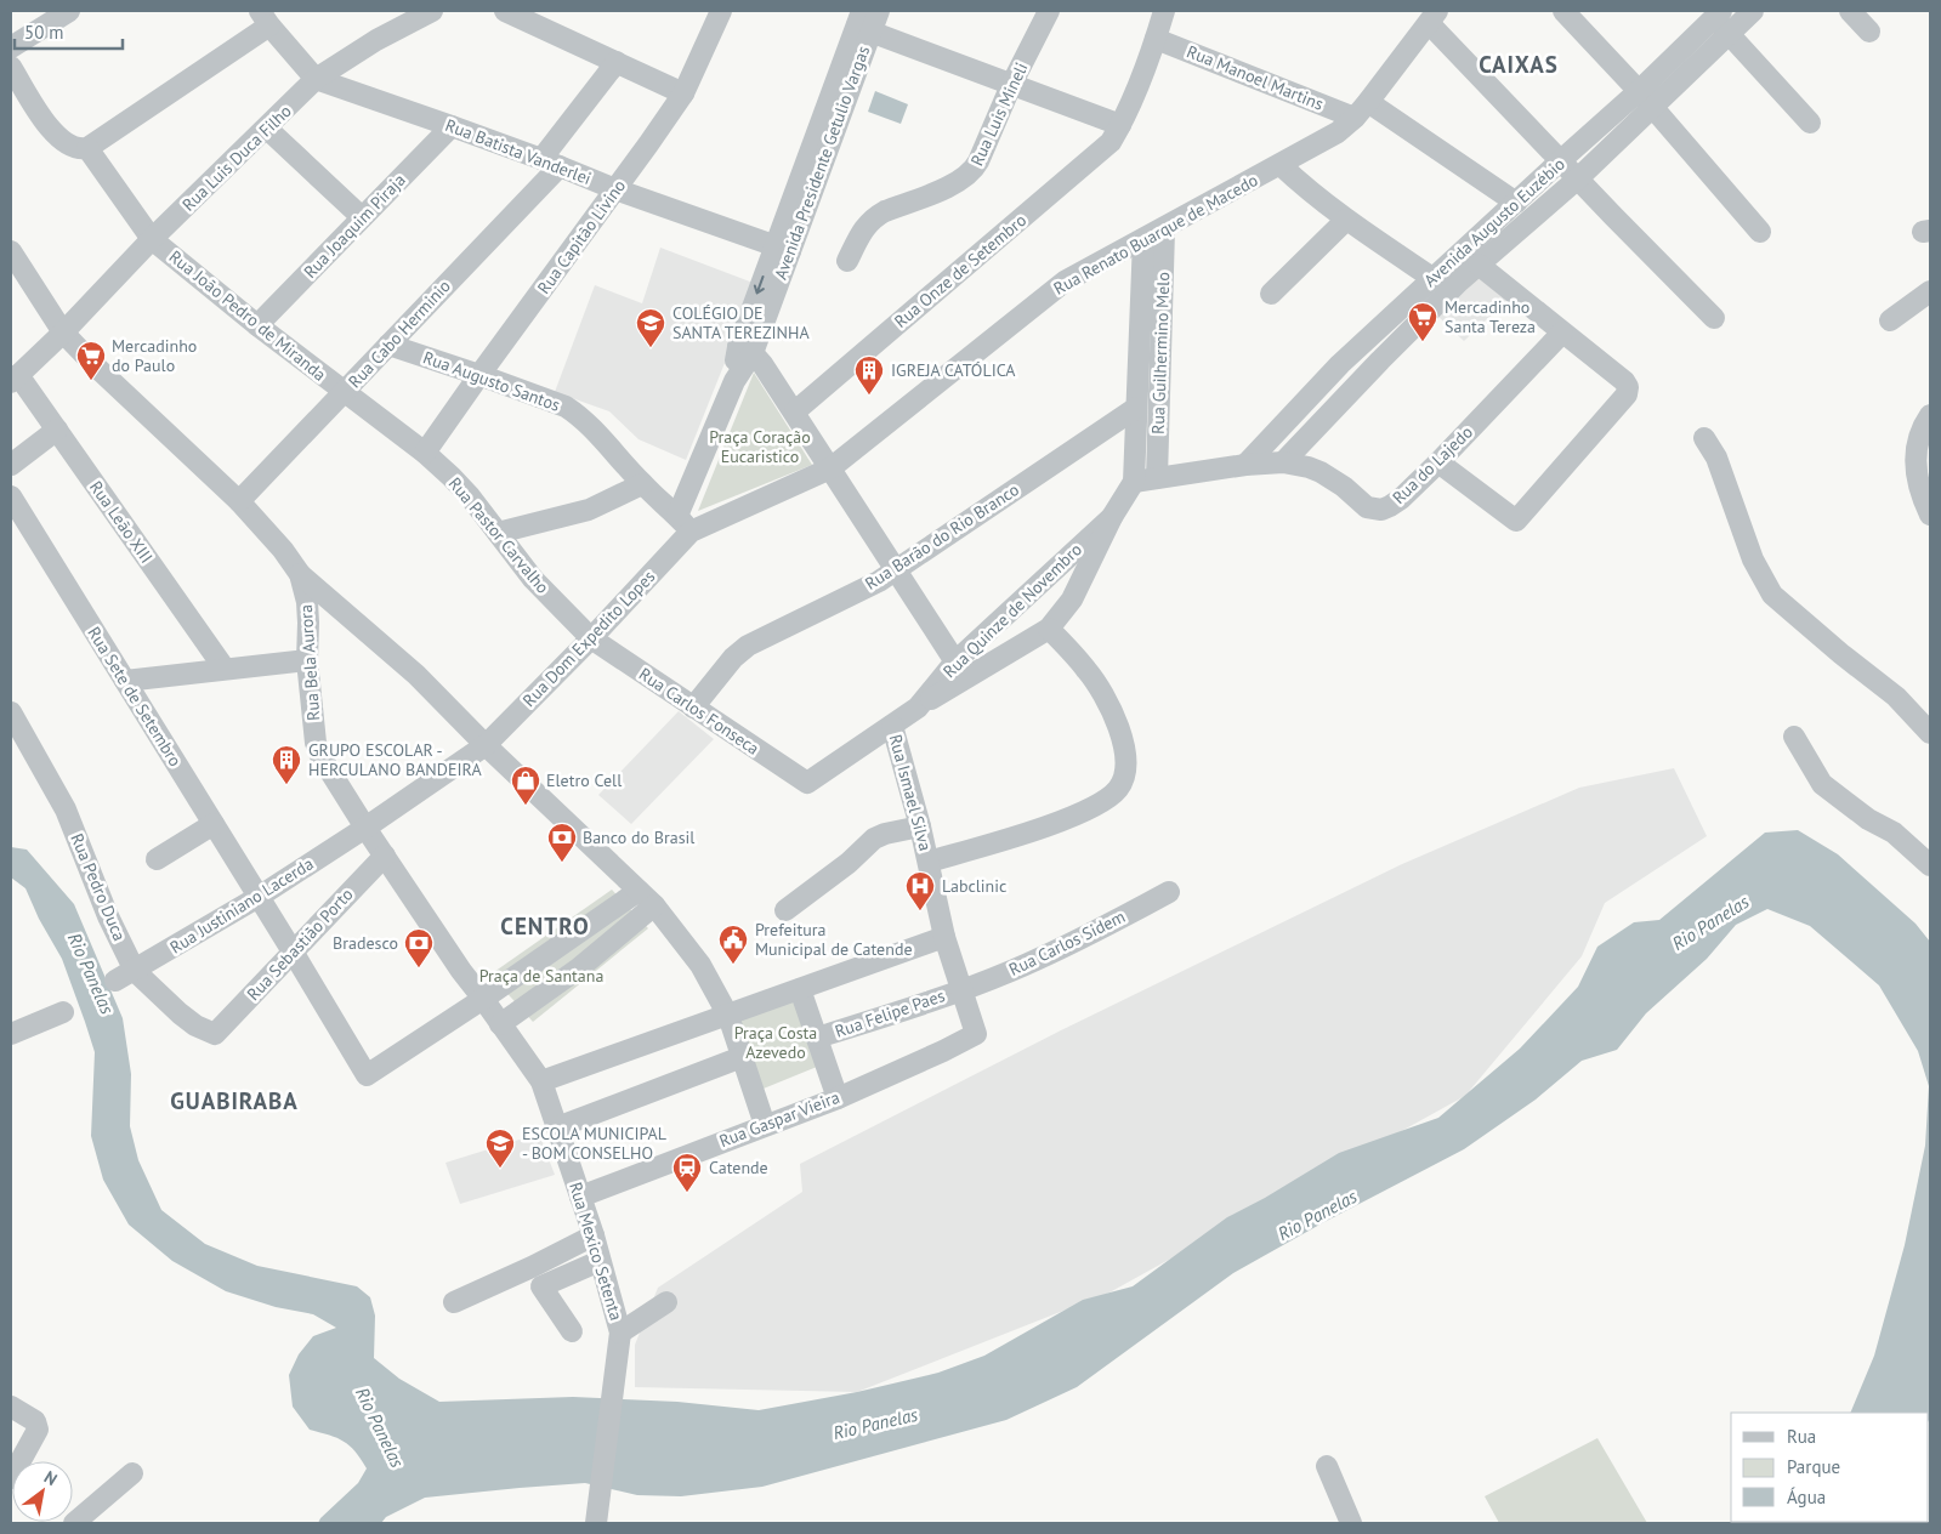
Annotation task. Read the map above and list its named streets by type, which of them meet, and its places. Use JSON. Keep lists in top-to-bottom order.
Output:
{
  "streets": {
    "street": [
      "Rua Manoel Martins",
      "Rua Luis Mineli",
      "Rua Batista Vanderlei",
      "Rua Luis Duca Filho",
      "Avenida Presidente Getulio Vargas",
      "Avenida Augusto Euzébio",
      "Rua Joaquim Piraja",
      "Rua Renato Buarque de Macedo",
      "Rua Capitão Livino",
      "Rua Onze de Setembro",
      "Rua João Pedro de Miranda",
      "Rua Cabo Herminio",
      "Rua Guilhermino Melo",
      "Rua Augusto Santos",
      "Rua do Lajedo",
      "Rua Leão XIII",
      "Rua Pastor Carvalho",
      "Rua Barão do Rio Branco",
      "Rua Quinze de Novembro",
      "Rua Dom Expedito Lopes",
      "Rua Bela Aurora",
      "Rua Sete de Setembro",
      "Rua Carlos Fonseca",
      "Rua Ismael Silva",
      "Rua Pedro Duca",
      "Rua Justiniano Lacerda",
      "Rua Carlos Sidem",
      "Rua Sebastião Porto",
      "Rua Felipe Paes",
      "Rua Gaspar Vieira",
      "Rua Mexico Setenta"
    ]
  },
  "crossings": [
    ["Rua Manoel Martins", "Avenida Augusto Euzébio"],
    ["Rua Manoel Martins", "Rua Renato Buarque de Macedo"],
    ["Rua Manoel Martins", "Rua Onze de Setembro"],
    ["Rua Batista Vanderlei", "Rua Luis Duca Filho"],
    ["Rua Batista Vanderlei", "Avenida Presidente Getulio Vargas"],
    ["Rua Batista Vanderlei", "Rua Joaquim Piraja"],
    ["Rua Batista Vanderlei", "Rua Capitão Livino"],
    ["Rua Batista Vanderlei", "Rua Cabo Herminio"],
    ["Rua Luis Duca Filho", "Rua João Pedro de Miranda"],
    ["Rua Luis Duca Filho", "Rua Leão XIII"],
    ["Rua Luis Duca Filho", "Rua Bela Aurora"],
    ["Avenida Presidente Getulio Vargas", "Rua Renato Buarque de Macedo"],
    ["Avenida Presidente Getulio Vargas", "Rua Augusto Santos"],
    ["Avenida Presidente Getulio Vargas", "Rua Dom Expedito Lopes"],
    ["Avenida Augusto Euzébio", "Rua do Lajedo"],
    ["Rua Joaquim Piraja", "Rua João Pedro de Miranda"],
    ["Rua Renato Buarque de Macedo", "Rua Guilhermino Melo"],
    ["Rua Renato Buarque de Macedo", "Rua Augusto Santos"],
    ["Rua Renato Buarque de Macedo", "Rua Dom Expedito Lopes"],
    ["Rua Capitão Livino", "Rua Augusto Santos"],
    ["Rua Capitão Livino", "Rua Pastor Carvalho"],
    ["Rua João Pedro de Miranda", "Rua Cabo Herminio"],
    ["Rua João Pedro de Miranda", "Rua Pastor Carvalho"],
    ["Rua Cabo Herminio", "Rua Augusto Santos"],
    ["Rua Cabo Herminio", "Rua Pastor Carvalho"],
    ["Rua Cabo Herminio", "Rua Bela Aurora"],
    ["Rua Guilhermino Melo", "Rua do Lajedo"],
    ["Rua Augusto Santos", "Rua Dom Expedito Lopes"],
    ["Rua do Lajedo", "Rua Quinze de Novembro"],
    ["Rua Pastor Carvalho", "Rua Dom Expedito Lopes"],
    ["Rua Pastor Carvalho", "Rua Carlos Fonseca"],
    ["Rua Barão do Rio Branco", "Rua Carlos Fonseca"],
    ["Rua Quinze de Novembro", "Rua Carlos Fonseca"],
    ["Rua Quinze de Novembro", "Rua Ismael Silva"],
    ["Rua Dom Expedito Lopes", "Rua Bela Aurora"],
    ["Rua Dom Expedito Lopes", "Rua Carlos Fonseca"],
    ["Rua Dom Expedito Lopes", "Rua Justiniano Lacerda"],
    ["Rua Bela Aurora", "Rua Sete de Setembro"],
    ["Rua Bela Aurora", "Rua Justiniano Lacerda"],
    ["Rua Bela Aurora", "Rua Sebastião Porto"],
    ["Rua Bela Aurora", "Rua Mexico Setenta"],
    ["Rua Sete de Setembro", "Rua Justiniano Lacerda"],
    ["Rua Sete de Setembro", "Rua Sebastião Porto"],
    ["Rua Ismael Silva", "Rua Carlos Sidem"],
    ["Rua Ismael Silva", "Rua Felipe Paes"],
    ["Rua Ismael Silva", "Rua Gaspar Vieira"],
    ["Rua Pedro Duca", "Rua Justiniano Lacerda"],
    ["Rua Pedro Duca", "Rua Sebastião Porto"],
    ["Rua Carlos Sidem", "Rua Felipe Paes"],
    ["Rua Gaspar Vieira", "Rua Mexico Setenta"]
  ],
  "districts": ["CAIXAS", "CENTRO", "GUABIRABA"],
  "water": ["Rio Panelas"],
  "parks": ["Praça Coração Eucaristico", "Praça de Santana", "Praça Costa Azevedo"],
  "places": {
    "supermarket": ["Mercadinho Santa Tereza", "Mercadinho do Paulo"],
    "school or university": ["COLÉGIO DE SANTA TEREZINHA", "ESCOLA MUNICIPAL - BOM CONSELHO"],
    "building": ["IGREJA CATÓLICA", "GRUPO ESCOLAR - HERCULANO BANDEIRA"],
    "shop": ["Eletro Cell"],
    "bank": ["Banco do Brasil", "Bradesco"],
    "hospital": ["Labclinic"],
    "public building": ["Prefeitura Municipal de Catende"],
    "station": ["Catende"]
  },
  "legend": ["Rua", "Parque", "Água"],
  "scale_bar": "50 m",
  "north": "top right"
}
